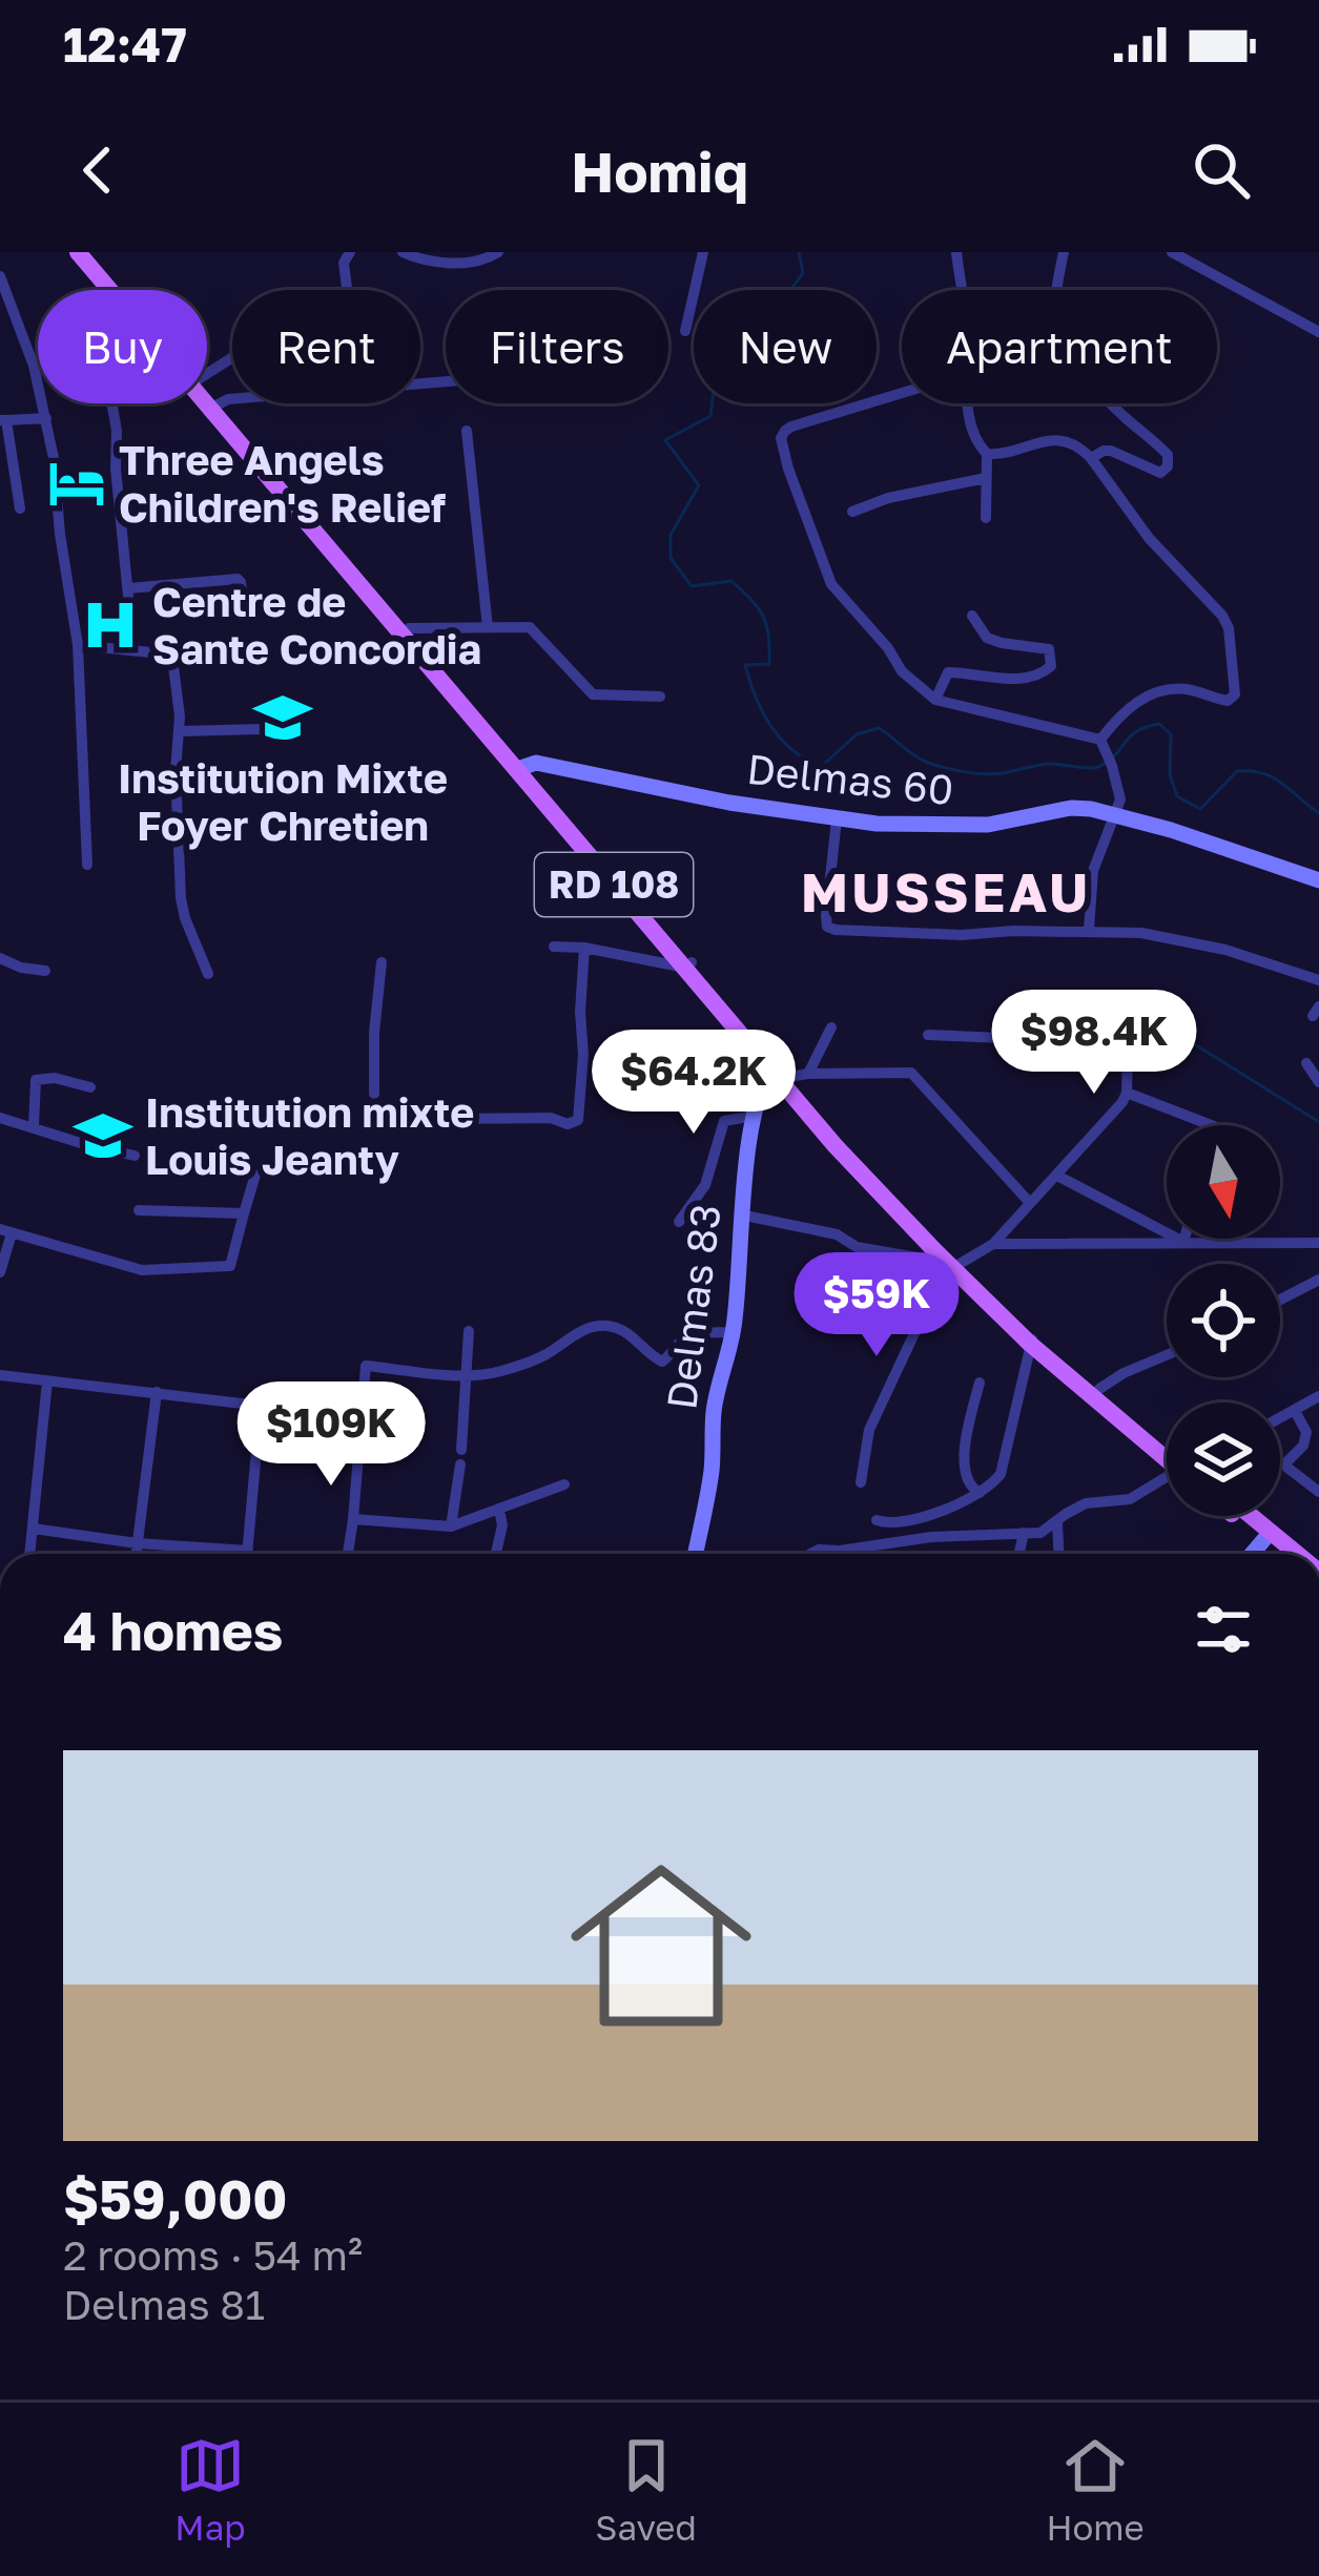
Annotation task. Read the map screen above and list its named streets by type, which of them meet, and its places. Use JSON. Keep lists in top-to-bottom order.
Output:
{
  "streets": {
    "main road": ["RD 108"],
    "street": ["Delmas 60", "Delmas 83"]
  },
  "crossings": [
    ["Delmas 60", "RD 108"],
    ["RD 108", "Delmas 83"]
  ],
  "districts": ["MUSSEAU"],
  "places": {
    "hotel": ["Three Angels Children's Relief"],
    "hospital": ["Centre de Sante Concordia"],
    "school or university": ["Institution Mixte Foyer Chretien", "Institution mixte Louis Jeanty"]
  },
  "north": "bottom",
  "page": {
    "status": "12:47",
    "header": "Homiq",
    "chip": [
      "Buy",
      "Rent",
      "Filters",
      "New",
      "Apartment"
    ],
    "price": [
      "$98.4K",
      "$64.2K",
      "$59K",
      "$109K"
    ],
    "heading": "4 homes",
    "list": [
      {
        "name": "$59,000",
        "note": "2 rooms · 54 m² · Delmas 81"
      }
    ],
    "tabs": ["Map", "Saved", "Home"]
  }
}
